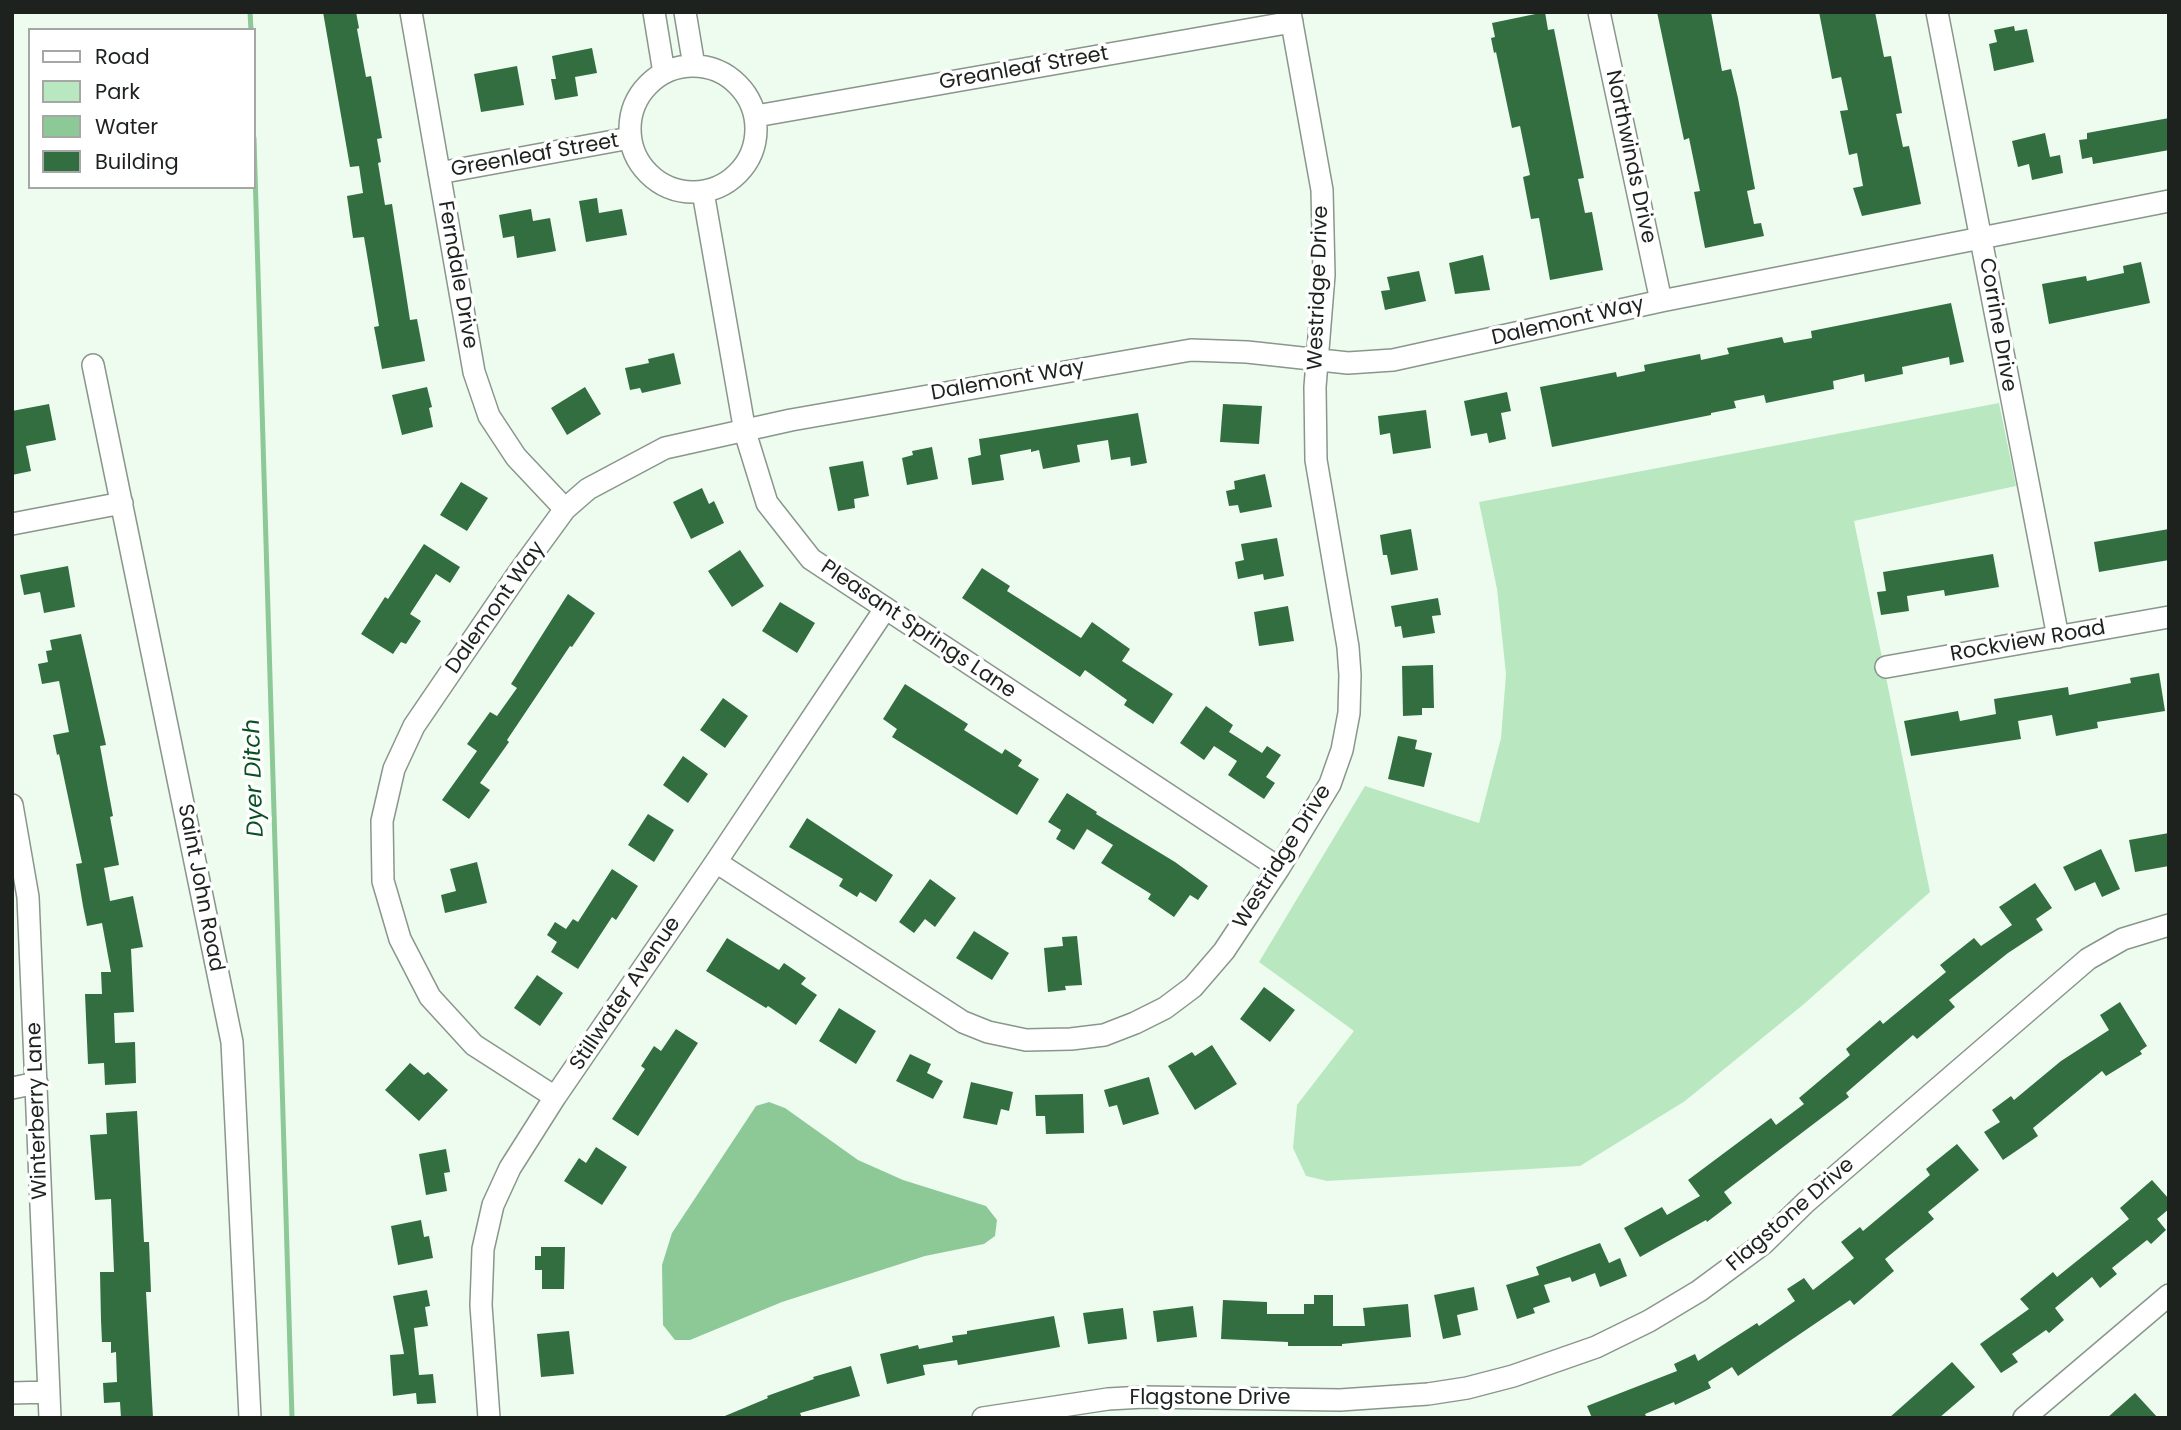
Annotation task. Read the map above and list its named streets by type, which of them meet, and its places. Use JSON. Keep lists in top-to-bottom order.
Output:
{
  "streets": {
    "street": [
      "Greanleaf Street",
      "Greenleaf Street",
      "Northwinds Drive",
      "Ferndale Drive",
      "Westridge Drive",
      "Dalemont Way",
      "Corrine Drive",
      "Pleasant Springs Lane",
      "Rockview Road",
      "Saint John Road",
      "Stillwater Avenue",
      "Winterberry Lane",
      "Flagstone Drive"
    ]
  },
  "crossings": [
    ["Greanleaf Street", "Greenleaf Street"],
    ["Greanleaf Street", "Westridge Drive"],
    ["Greanleaf Street", "Pleasant Springs Lane"],
    ["Greenleaf Street", "Ferndale Drive"],
    ["Greenleaf Street", "Pleasant Springs Lane"],
    ["Northwinds Drive", "Dalemont Way"],
    ["Ferndale Drive", "Dalemont Way"],
    ["Westridge Drive", "Dalemont Way"],
    ["Westridge Drive", "Pleasant Springs Lane"],
    ["Westridge Drive", "Stillwater Avenue"],
    ["Dalemont Way", "Corrine Drive"],
    ["Dalemont Way", "Pleasant Springs Lane"],
    ["Dalemont Way", "Stillwater Avenue"],
    ["Corrine Drive", "Rockview Road"],
    ["Pleasant Springs Lane", "Stillwater Avenue"]
  ],
  "water": ["Dyer Ditch"],
  "legend": [
    "Road",
    "Park",
    "Water",
    "Building"
  ]
}
